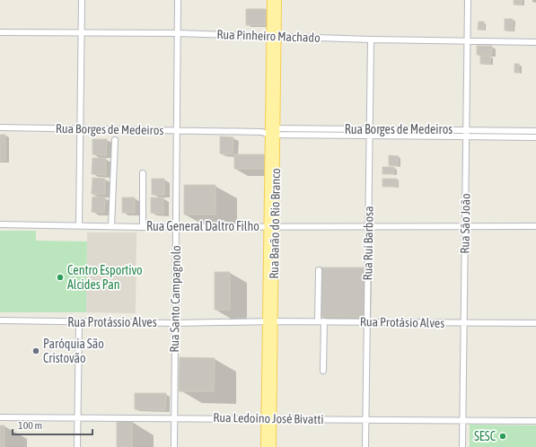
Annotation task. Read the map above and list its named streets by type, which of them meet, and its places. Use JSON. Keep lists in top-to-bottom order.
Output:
{
  "streets": {
    "main road": ["Rua Barão do Rio Branco"],
    "street": [
      "Rua Pinheiro Machado",
      "Rua Borges de Medeiros",
      "Rua São João",
      "Rua General Daltro Filho",
      "Rua Rui Barbosa",
      "Rua Santo Campagnolo",
      "Rua Protássio Alves",
      "Rua Protásio Alves",
      "Rua Ledoíno José Bivatti"
    ]
  },
  "crossings": [
    ["Rua Pinheiro Machado", "Rua Barão do Rio Branco"],
    ["Rua Pinheiro Machado", "Rua São João"],
    ["Rua Pinheiro Machado", "Rua Rui Barbosa"],
    ["Rua Pinheiro Machado", "Rua Santo Campagnolo"],
    ["Rua Borges de Medeiros", "Rua Barão do Rio Branco"],
    ["Rua Borges de Medeiros", "Rua São João"],
    ["Rua Borges de Medeiros", "Rua Rui Barbosa"],
    ["Rua Borges de Medeiros", "Rua Santo Campagnolo"],
    ["Rua Barão do Rio Branco", "Rua General Daltro Filho"],
    ["Rua Barão do Rio Branco", "Rua Protássio Alves"],
    ["Rua Barão do Rio Branco", "Rua Protásio Alves"],
    ["Rua Barão do Rio Branco", "Rua Ledoíno José Bivatti"],
    ["Rua São João", "Rua General Daltro Filho"],
    ["Rua São João", "Rua Protásio Alves"],
    ["Rua São João", "Rua Ledoíno José Bivatti"],
    ["Rua General Daltro Filho", "Rua Rui Barbosa"],
    ["Rua General Daltro Filho", "Rua Santo Campagnolo"],
    ["Rua Rui Barbosa", "Rua Protásio Alves"],
    ["Rua Rui Barbosa", "Rua Ledoíno José Bivatti"],
    ["Rua Santo Campagnolo", "Rua Protássio Alves"],
    ["Rua Santo Campagnolo", "Rua Ledoíno José Bivatti"],
    ["Rua Protássio Alves", "Rua Protásio Alves"]
  ],
  "places": ["Centro Esportivo Alcides Pan", "Paróquia São Cristovão", "SESC"],
  "scale_bar": "100 m"
}
